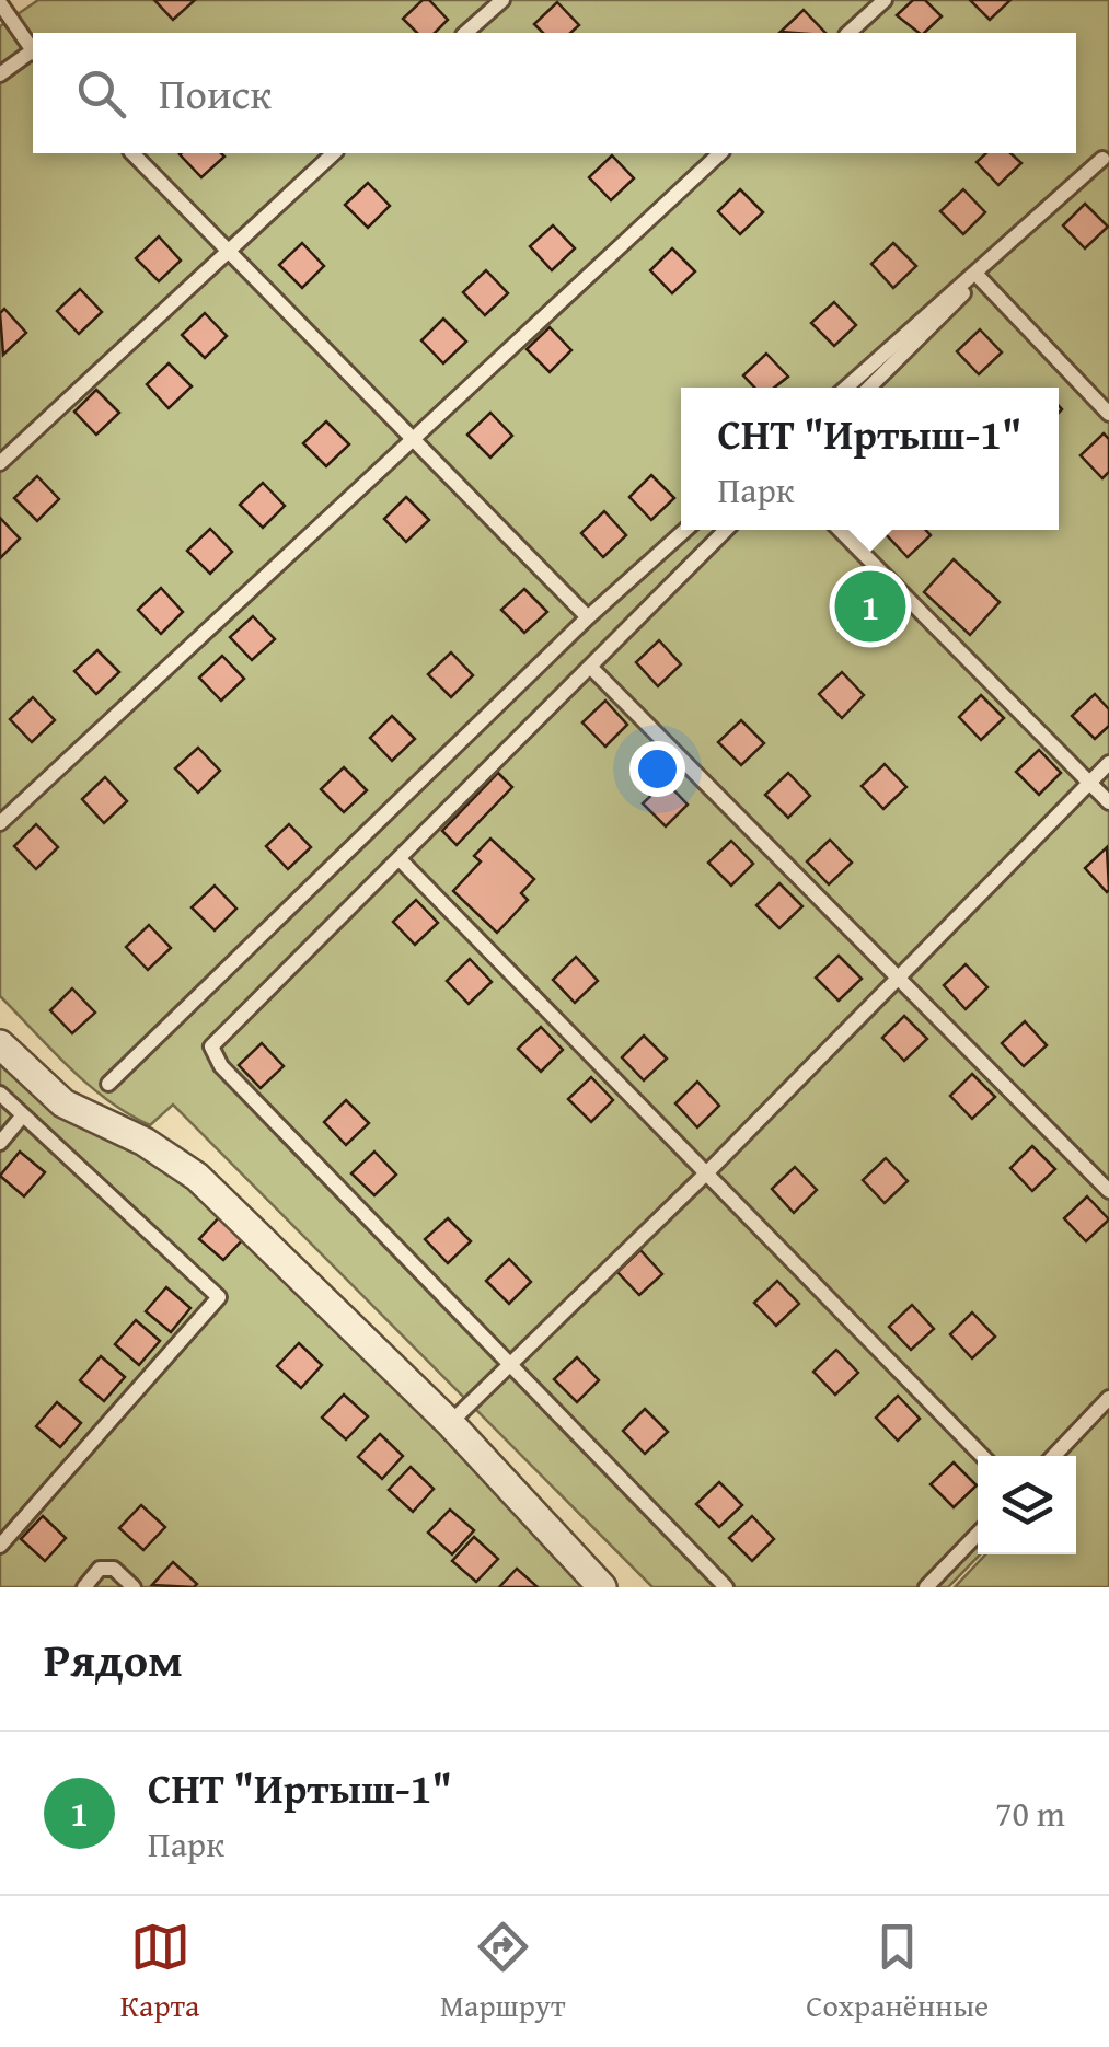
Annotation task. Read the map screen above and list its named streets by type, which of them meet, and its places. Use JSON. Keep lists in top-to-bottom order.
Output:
{
  "page": {
    "search": "Поиск",
    "popup": ["СНТ \"Иртыш-1\"", "Парк"],
    "pins": "1",
    "heading": "Рядом",
    "list": [
      {
        "mark": "1",
        "name": "СНТ \"Иртыш-1\"",
        "note": "Парк",
        "value": "70 m"
      }
    ],
    "nav": ["Карта", "Маршрут", "Сохранённые"]
  }
}
